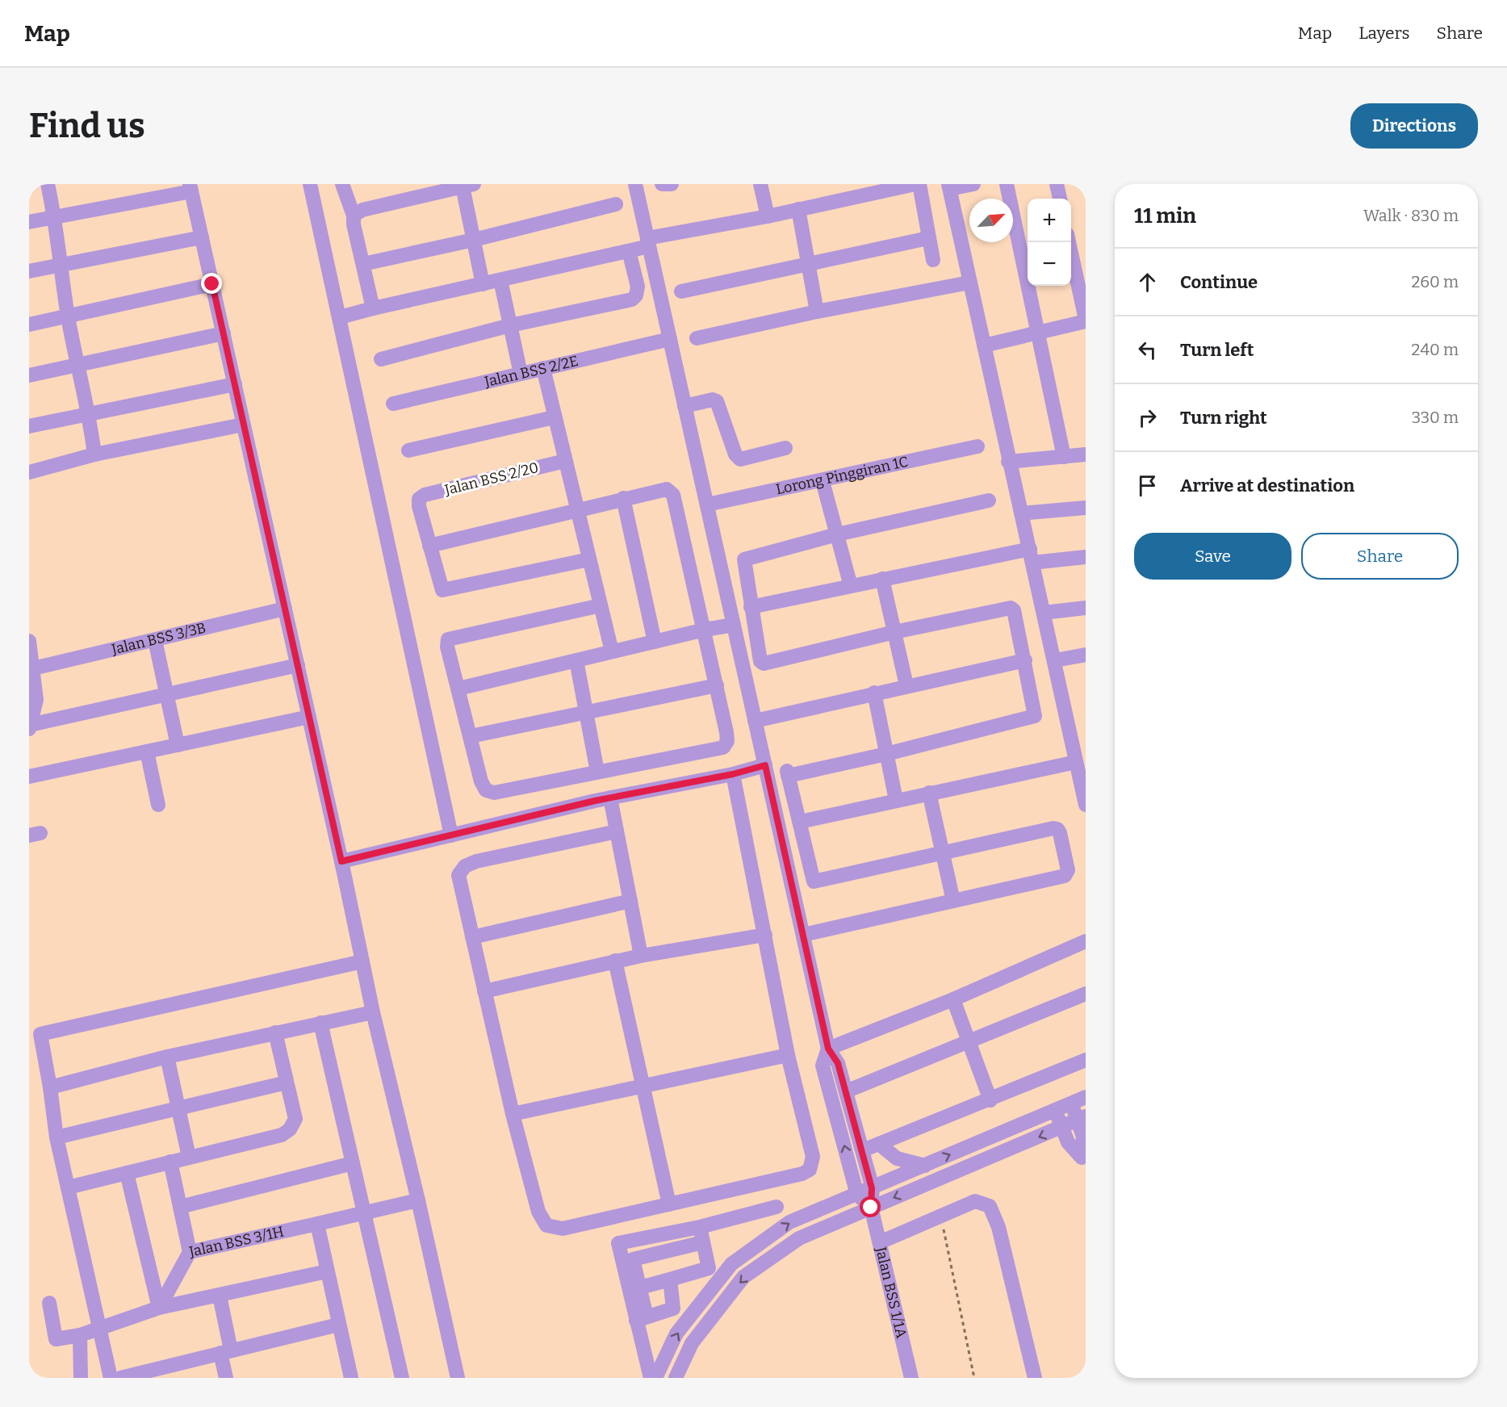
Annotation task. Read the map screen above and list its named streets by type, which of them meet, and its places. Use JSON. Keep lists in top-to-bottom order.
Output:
{
  "streets": {
    "street": [
      "Jalan BSS 2/2E",
      "Lorong Pinggiran 1C",
      "Jalan BSS 2/20",
      "Jalan BSS 3/3B",
      "Jalan BSS 3/1H",
      "Jalan BSS 1/1A"
    ]
  },
  "north": "top right",
  "page": {
    "header": "Map",
    "nav": ["Map", "Layers", "Share"],
    "buttons": [
      "Directions",
      ["Save", "Share"]
    ],
    "title": "Find us",
    "heading": ["11 min", "Walk · 830 m"],
    "map_buttons": ["+", "−"],
    "list": [
      ["Continue", "260 m"],
      ["Turn left", "240 m"],
      ["Turn right", "330 m"],
      "Arrive at destination"
    ]
  }
}
